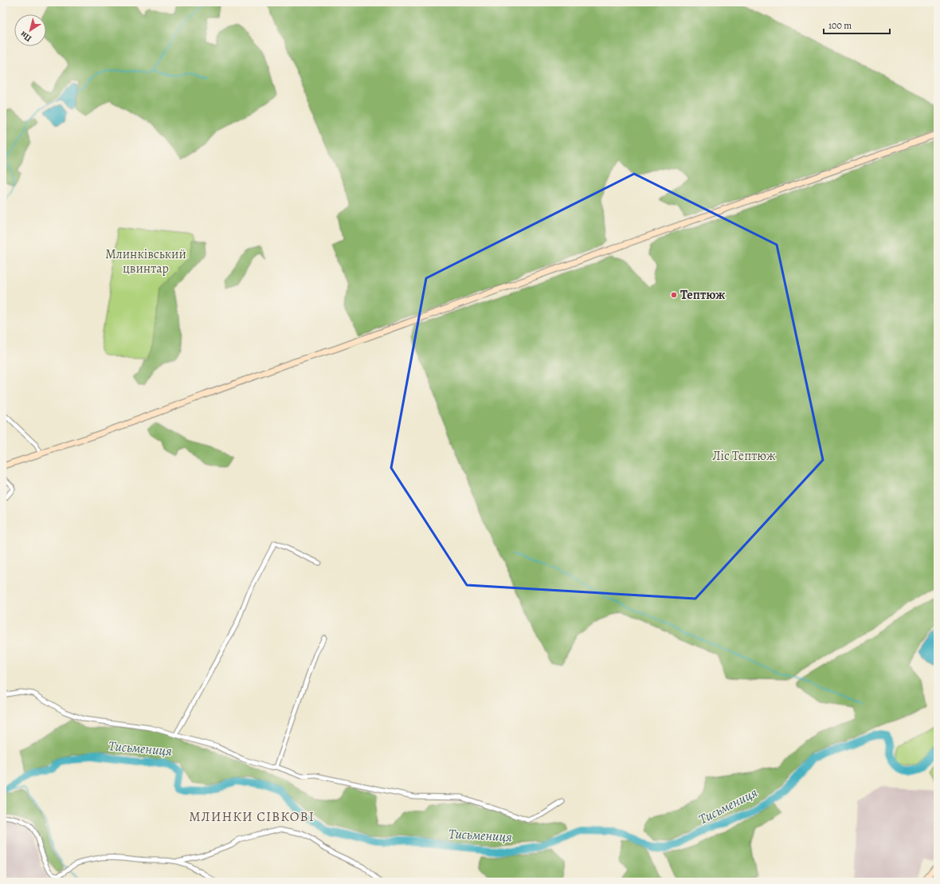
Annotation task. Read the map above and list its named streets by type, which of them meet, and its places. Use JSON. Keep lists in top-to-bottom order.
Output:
{
  "districts": ["МЛИНКИ СІВКОВІ"],
  "water": ["Тисьмениця"],
  "parks": ["Млинківський цвинтар", "Ліс Тептюж"],
  "places": ["Тептюж"],
  "scale_bar": "100 m",
  "north": "bottom left"
}
